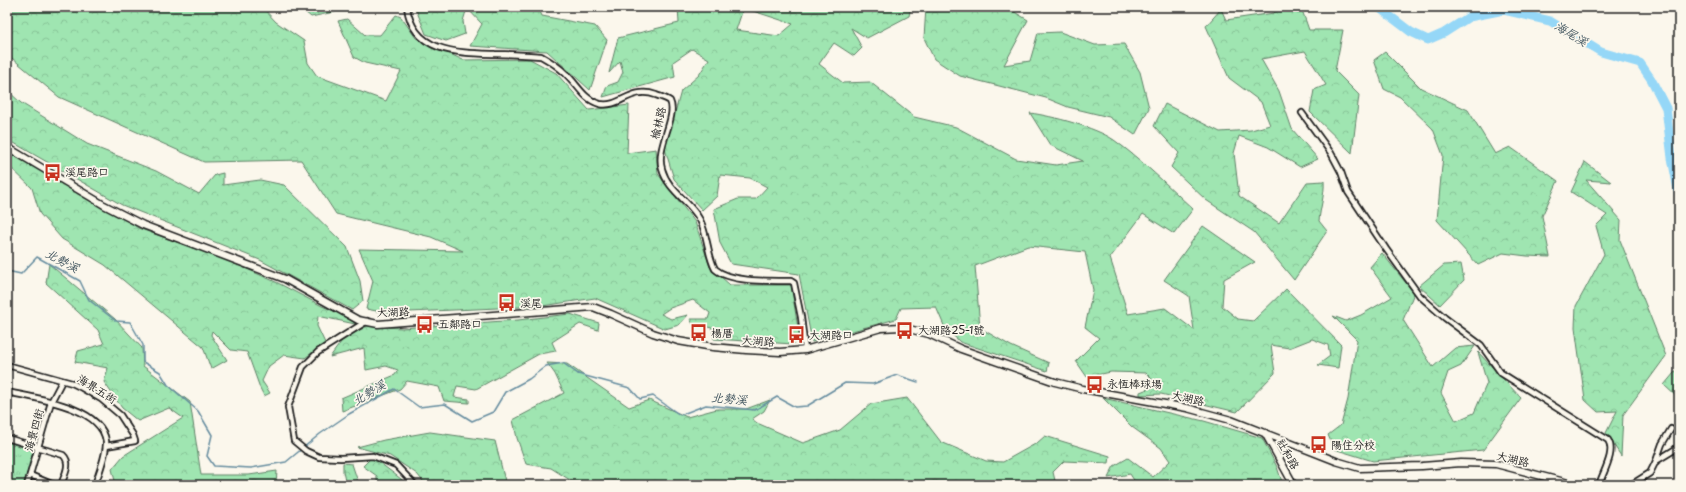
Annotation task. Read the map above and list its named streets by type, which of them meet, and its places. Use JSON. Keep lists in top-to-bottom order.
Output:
{
  "streets": {
    "street": [
      "榆林路",
      "大湖路",
      "海景五街",
      "海景四街",
      "社和路"
    ]
  },
  "crossings": [
    ["榆林路", "大湖路"],
    ["大湖路", "社和路"],
    ["海景五街", "海景四街"]
  ],
  "water": ["海尾溪", "北勢溪"],
  "places": {
    "bus stop": [
      "溪尾路口",
      "溪尾",
      "五鄰路口",
      "大湖路25-1號",
      "楊厝",
      "大湖路口",
      "永恆棒球場",
      "陽住分校"
    ]
  }
}
